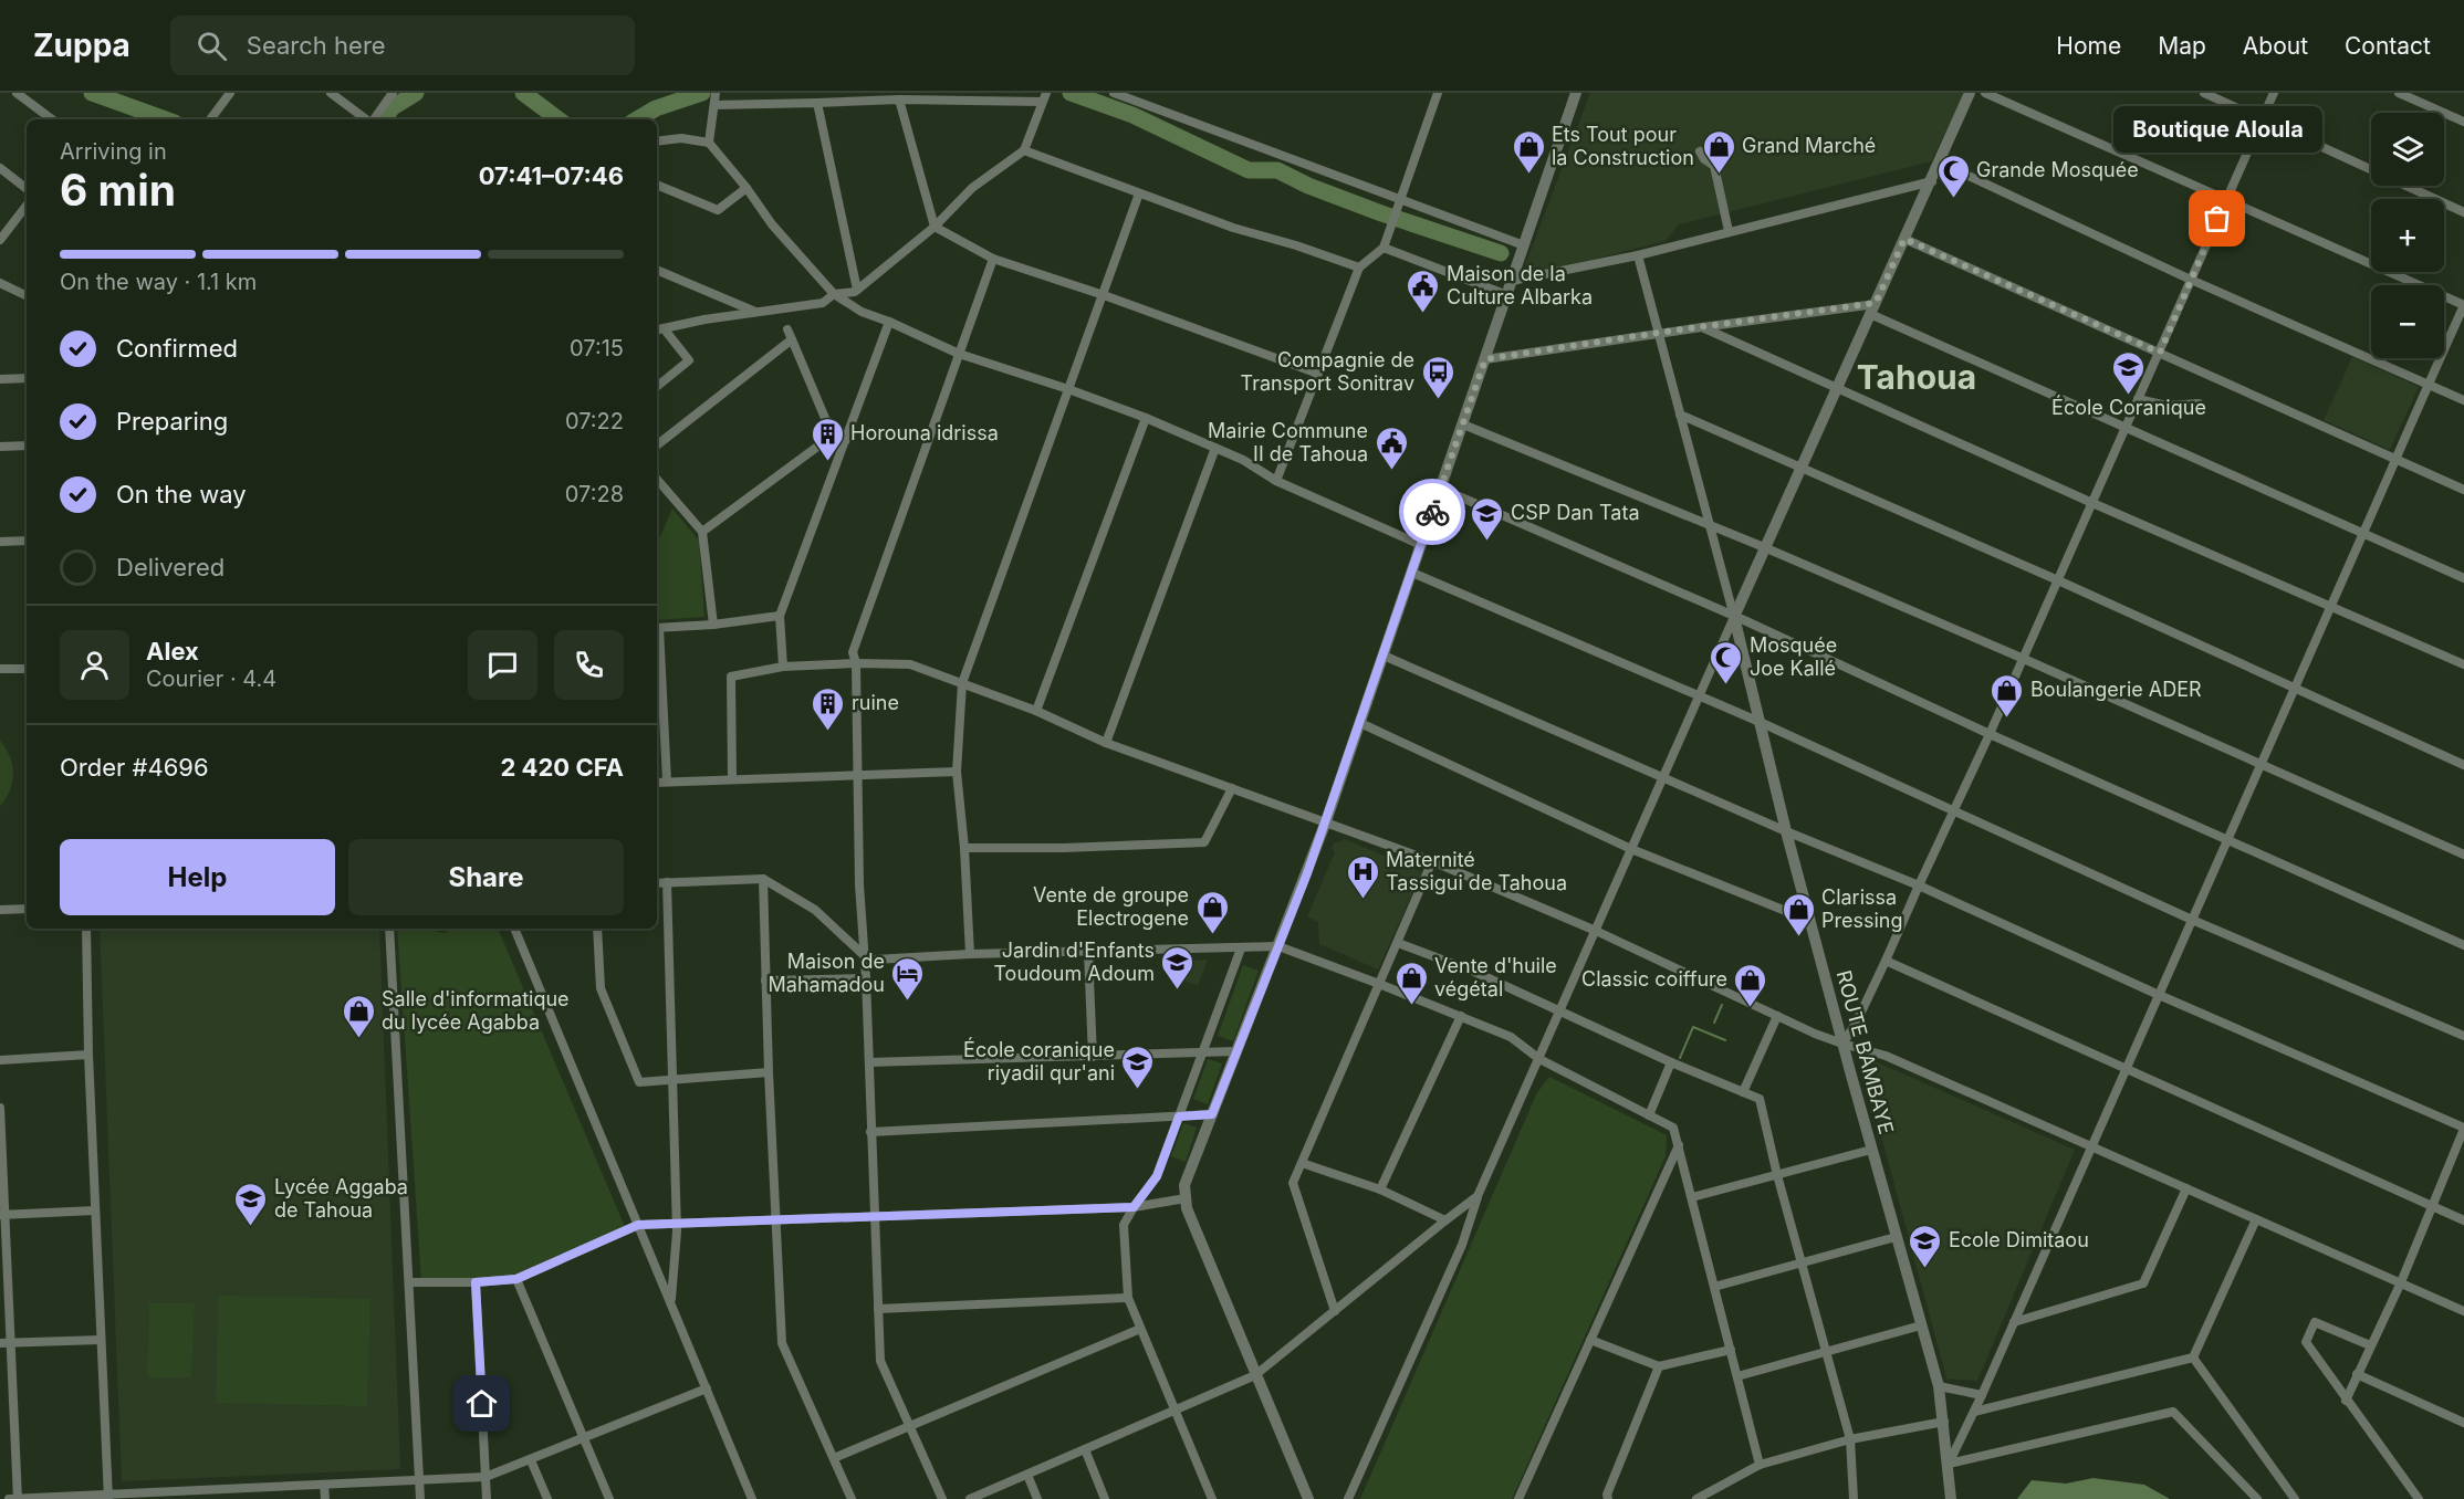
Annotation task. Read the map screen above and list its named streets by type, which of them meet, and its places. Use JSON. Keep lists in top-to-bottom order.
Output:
{
  "streets": {
    "street": ["ROUTE BAMBAYE"]
  },
  "districts": ["Tahoua"],
  "places": {
    "shop": [
      "Ets Tout pour la Construction",
      "Grand Marché",
      "Boulangerie ADER",
      "Vente de groupe Electrogene",
      "Clarissa Pressing",
      "Vente d'huile végétal",
      "Classic coiffure",
      "Salle d'informatique du lycée Agabba"
    ],
    "mosque": ["Grande Mosquée", "Mosquée Joe Kallé"],
    "other": ["Boutique Aloula"],
    "public building": ["Maison de la Culture Albarka", "Mairie Commune II de Tahoua"],
    "school or university": [
      "École Coranique",
      "CSP Dan Tata",
      "Jardin d'Enfants Toudoum Adoum",
      "École coranique riyadil qur'ani",
      "Lycée Aggaba de Tahoua",
      "Ecole Dimitaou"
    ],
    "bus stop": ["Compagnie de Transport Sonitrav"],
    "building": ["Horouna idrissa", "ruine"],
    "hospital": ["Maternité Tassigui de Tahoua"],
    "hotel": ["Maison de Mahamadou"]
  },
  "page": {
    "header": "Zuppa",
    "search": "Search here",
    "nav": [
      "Home",
      "Map",
      "About",
      "Contact"
    ],
    "bubble": "Boutique Aloula",
    "map_buttons": ["+", "−"],
    "heading": ["6 min", "Arriving in", "07:41–07:46"],
    "panel": [
      "Alex",
      "Courier · 4.4",
      "Order #4696",
      "2 420 CFA"
    ],
    "bar": "On the way · 1.1 km",
    "list": [
      ["Confirmed", "07:15"],
      ["Preparing", "07:22"],
      ["On the way", "07:28"],
      "Delivered"
    ],
    "buttons": ["Help", "Share"]
  }
}
